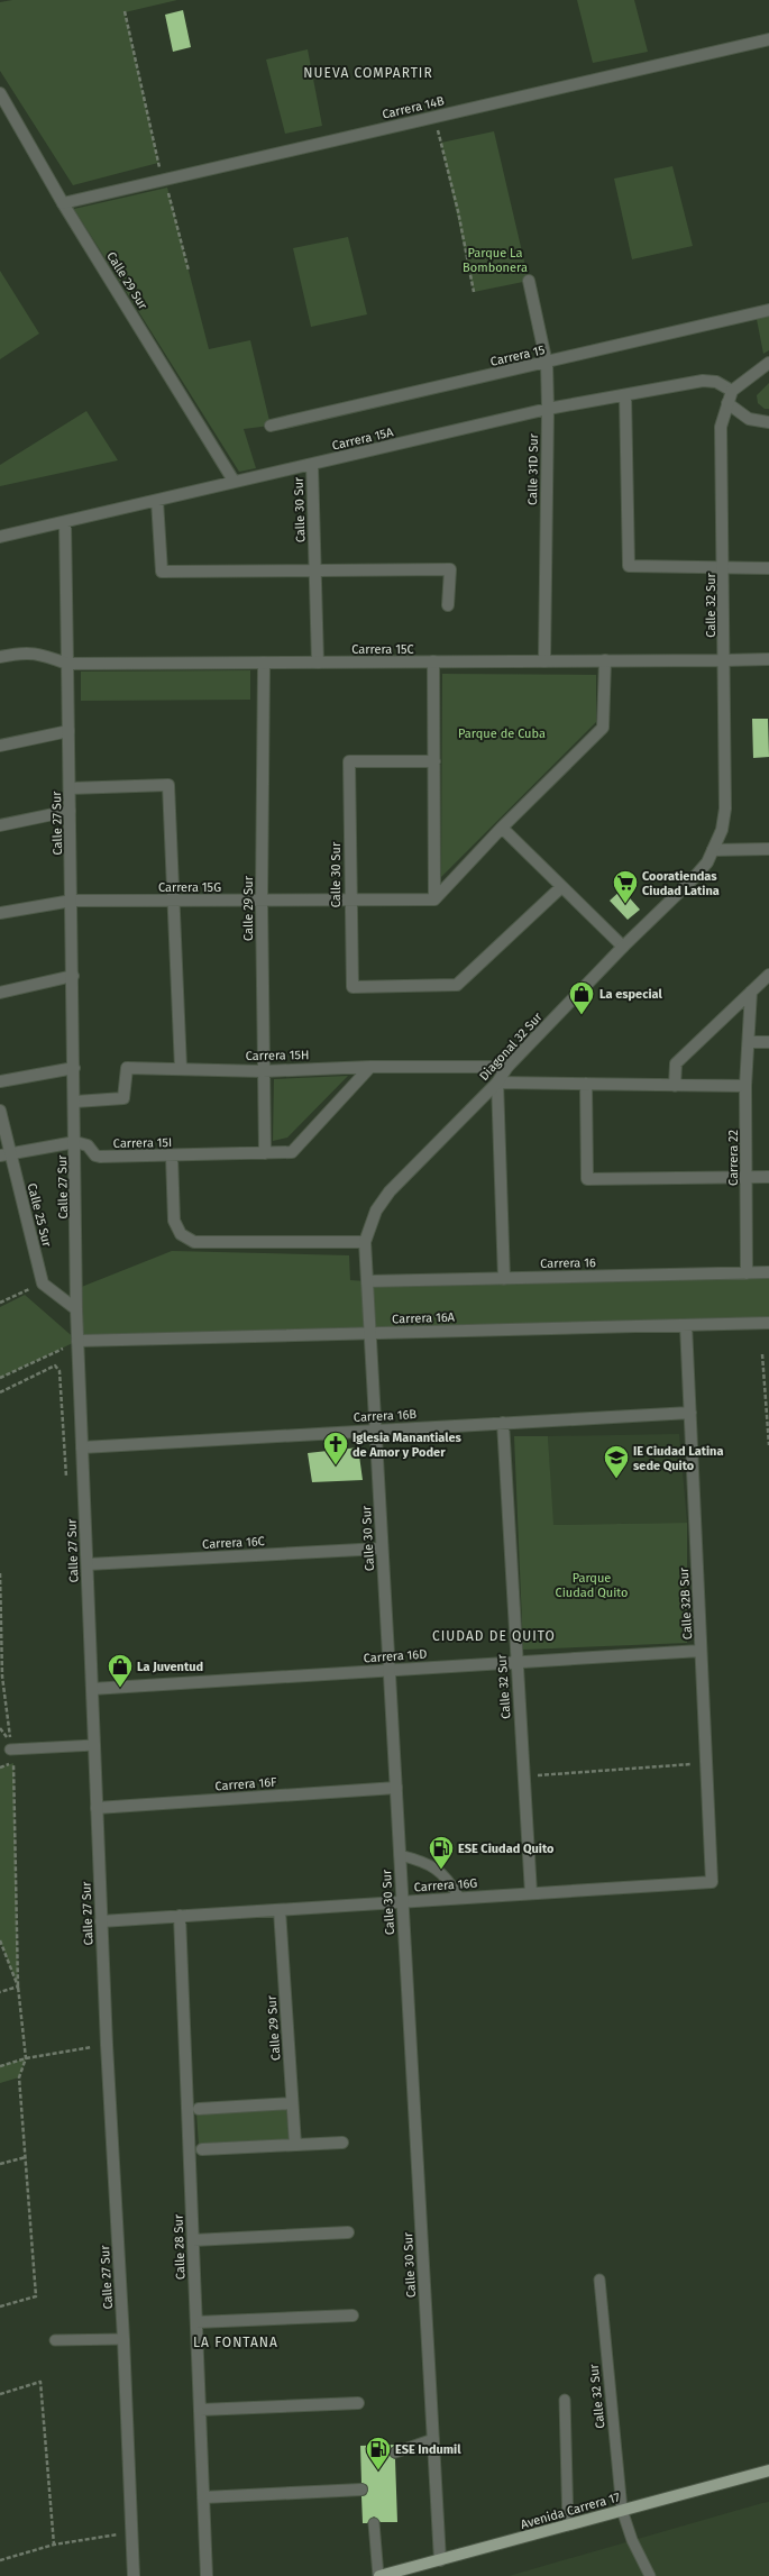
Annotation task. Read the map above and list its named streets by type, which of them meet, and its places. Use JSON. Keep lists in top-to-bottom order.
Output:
{
  "streets": {
    "main road": ["Avenida Carrera 17"],
    "street": [
      "Carrera 14B",
      "Calle 29 Sur",
      "Carrera 15",
      "Carrera 15A",
      "Calle 31D Sur",
      "Calle 30 Sur",
      "Calle 32 Sur",
      "Carrera 15C",
      "Calle 27 Sur",
      "Carrera 15G",
      "Diagonal 32 Sur",
      "Carrera 15H",
      "Carrera 15I",
      "Carrera 22",
      "Calle 25 Sur",
      "Carrera 16",
      "Carrera 16A",
      "Carrera 16B",
      "Carrera 16C",
      "Calle 32B Sur",
      "Carrera 16D",
      "Carrera 16F",
      "Carrera 16G",
      "Calle 28 Sur"
    ]
  },
  "crossings": [
    ["Carrera 14B", "Calle 29 Sur"],
    ["Calle 29 Sur", "Carrera 15A"],
    ["Calle 29 Sur", "Carrera 15C"],
    ["Calle 29 Sur", "Carrera 15G"],
    ["Calle 29 Sur", "Carrera 15H"],
    ["Calle 29 Sur", "Carrera 15I"],
    ["Calle 29 Sur", "Carrera 16G"],
    ["Carrera 15", "Calle 31D Sur"],
    ["Carrera 15A", "Calle 31D Sur"],
    ["Carrera 15A", "Calle 30 Sur"],
    ["Carrera 15A", "Calle 27 Sur"],
    ["Calle 31D Sur", "Carrera 15C"],
    ["Calle 30 Sur", "Carrera 15C"],
    ["Calle 30 Sur", "Carrera 15G"],
    ["Calle 30 Sur", "Diagonal 32 Sur"],
    ["Calle 30 Sur", "Carrera 16"],
    ["Calle 30 Sur", "Carrera 16A"],
    ["Calle 30 Sur", "Carrera 16B"],
    ["Calle 30 Sur", "Carrera 16C"],
    ["Calle 30 Sur", "Carrera 16D"],
    ["Calle 30 Sur", "Carrera 16F"],
    ["Calle 30 Sur", "Carrera 16G"],
    ["Calle 30 Sur", "Avenida Carrera 17"],
    ["Calle 32 Sur", "Carrera 15C"],
    ["Calle 32 Sur", "Diagonal 32 Sur"],
    ["Calle 32 Sur", "Carrera 16B"],
    ["Calle 32 Sur", "Carrera 16D"],
    ["Calle 32 Sur", "Carrera 16G"],
    ["Calle 32 Sur", "Avenida Carrera 17"],
    ["Carrera 15C", "Calle 27 Sur"],
    ["Calle 27 Sur", "Carrera 15G"],
    ["Calle 27 Sur", "Carrera 15H"],
    ["Calle 27 Sur", "Carrera 15I"],
    ["Calle 27 Sur", "Carrera 16A"],
    ["Calle 27 Sur", "Carrera 16B"],
    ["Calle 27 Sur", "Carrera 16C"],
    ["Calle 27 Sur", "Carrera 16D"],
    ["Calle 27 Sur", "Carrera 16F"],
    ["Calle 27 Sur", "Carrera 16G"],
    ["Diagonal 32 Sur", "Carrera 15H"],
    ["Carrera 15H", "Carrera 15I"],
    ["Carrera 22", "Carrera 16"],
    ["Carrera 16A", "Calle 32B Sur"],
    ["Carrera 16B", "Calle 32B Sur"],
    ["Calle 32B Sur", "Carrera 16D"],
    ["Calle 32B Sur", "Carrera 16G"],
    ["Carrera 16G", "Calle 28 Sur"]
  ],
  "districts": ["NUEVA COMPARTIR", "CIUDAD DE QUITO", "LA FONTANA"],
  "parks": ["Parque La Bombonera", "Parque de Cuba", "Parque Ciudad Quito"],
  "places": {
    "supermarket": ["Cooratiendas Ciudad Latina"],
    "shop": ["La especial", "La Juventud"],
    "church": ["Iglesia Manantiales de Amor y Poder"],
    "school or university": ["IE Ciudad Latina sede Quito"],
    "fuel station": ["ESE Ciudad Quito", "ESE Indumil"]
  }
}
